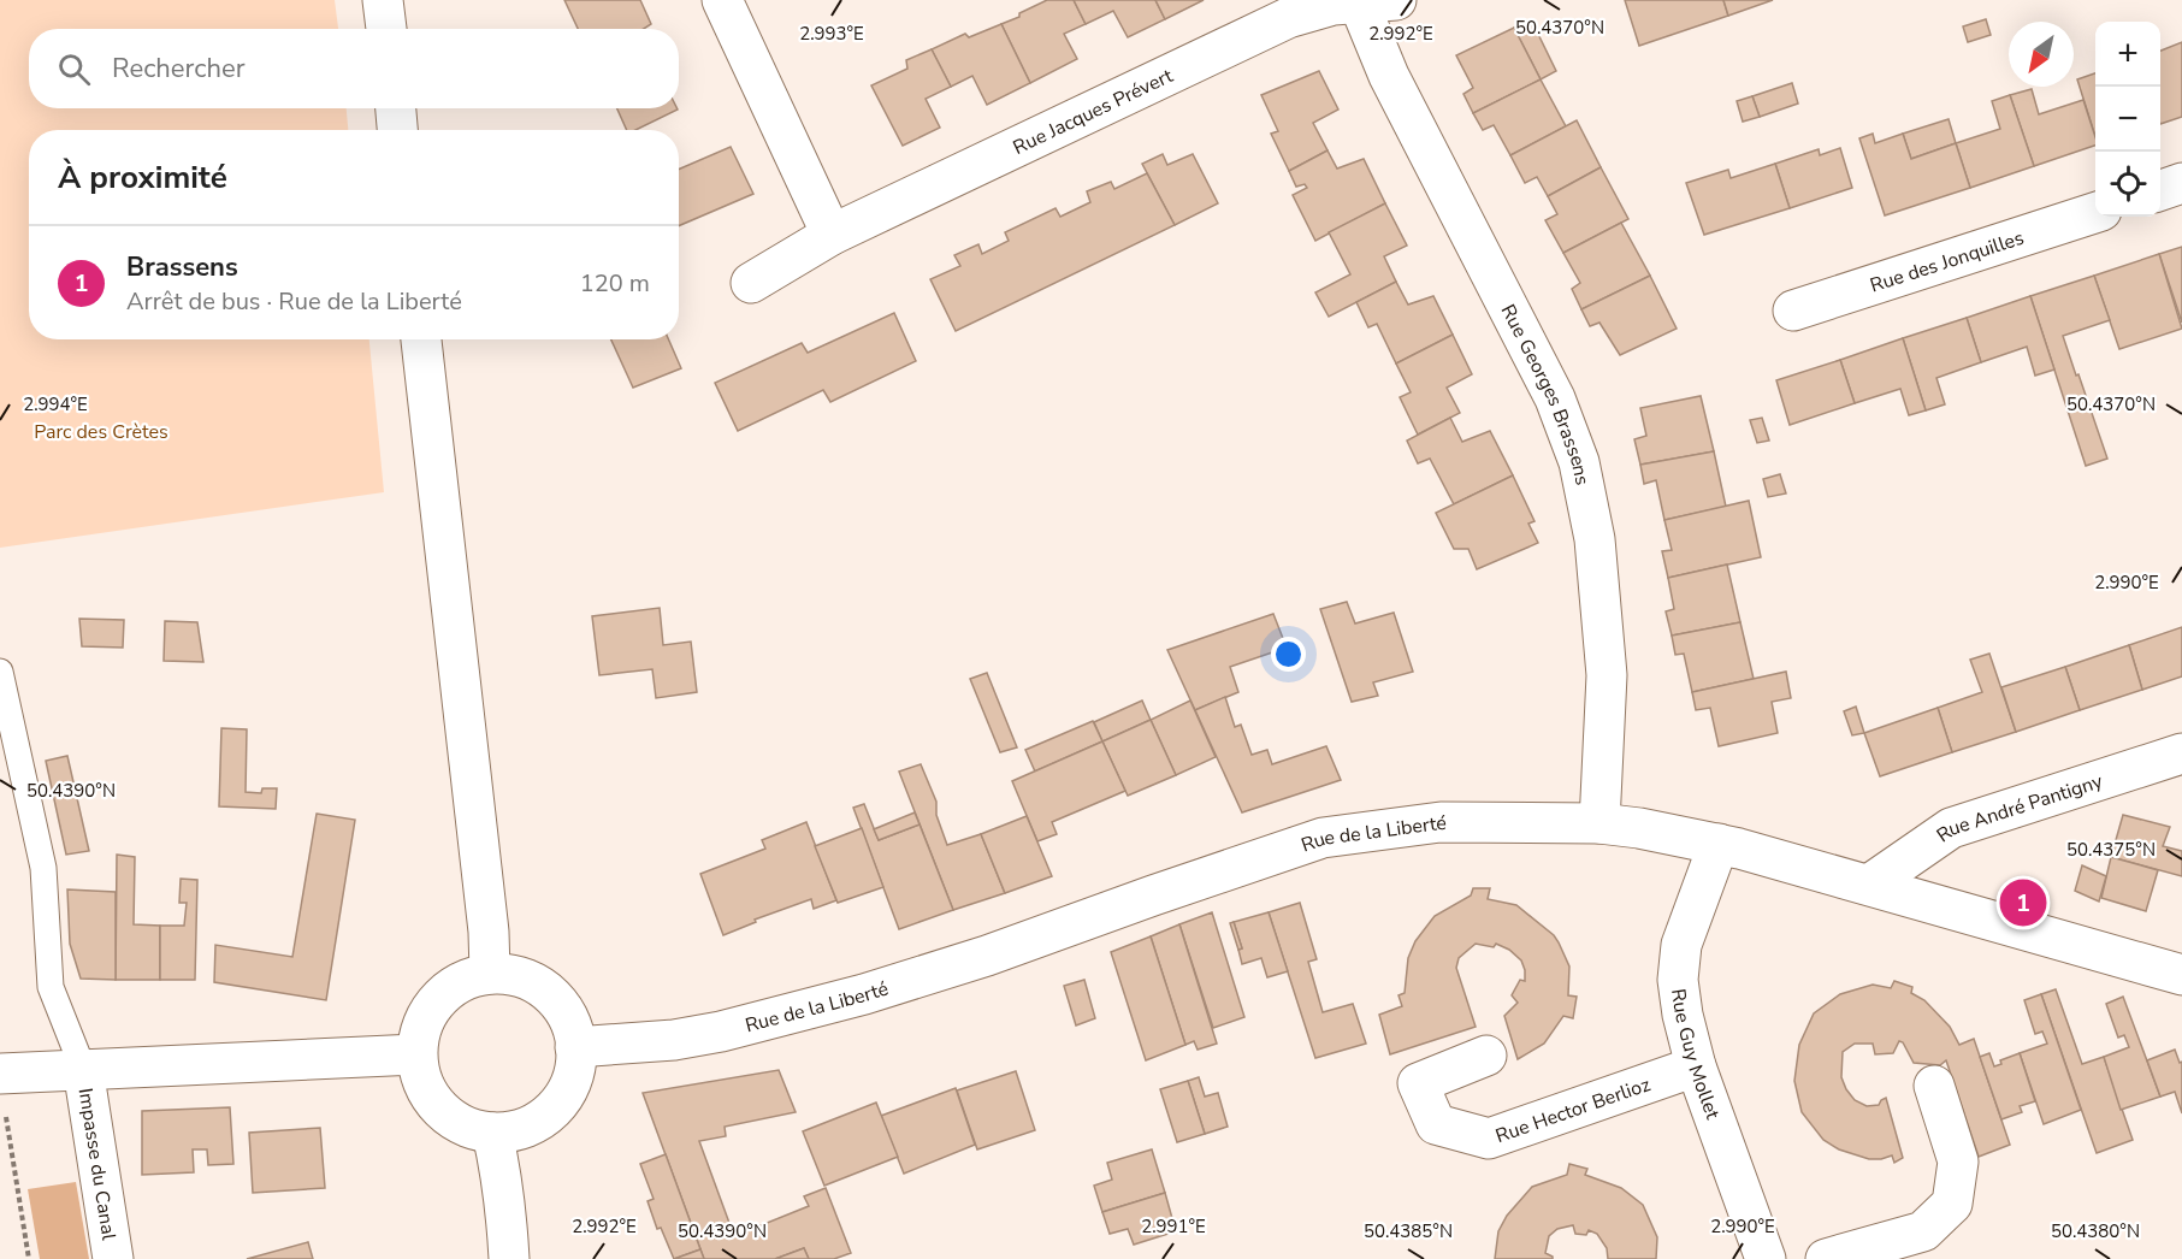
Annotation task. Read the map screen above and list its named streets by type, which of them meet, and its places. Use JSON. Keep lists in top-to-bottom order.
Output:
{
  "streets": {
    "street": [
      "Rue Jacques Prévert",
      "Rue des Jonquilles",
      "Rue Georges Brassens",
      "Rue André Pantigny",
      "Rue de la Liberté",
      "Rue Guy Mollet",
      "Rue Hector Berlioz",
      "Impasse du Canal"
    ]
  },
  "crossings": [
    ["Rue Jacques Prévert", "Rue Georges Brassens"],
    ["Rue Georges Brassens", "Rue de la Liberté"],
    ["Rue André Pantigny", "Rue de la Liberté"],
    ["Rue de la Liberté", "Rue Guy Mollet"],
    ["Rue Guy Mollet", "Rue Hector Berlioz"]
  ],
  "parks": ["Parc des Crètes"],
  "north": "bottom left",
  "page": {
    "map_buttons": ["+", "−"],
    "search": "Rechercher",
    "heading": "À proximité",
    "list": [
      {
        "mark": "1",
        "name": "Brassens",
        "note": "Arrêt de bus · Rue de la Liberté",
        "value": "120 m"
      }
    ],
    "pins": "1"
  },
  "coordinates": [
    "50.4370°N",
    "2.993°E",
    "2.992°E",
    "2.994°E",
    "2.990°E",
    "50.4390°N",
    "50.4375°N",
    "2.991°E",
    "50.4385°N",
    "50.4380°N"
  ]
}
